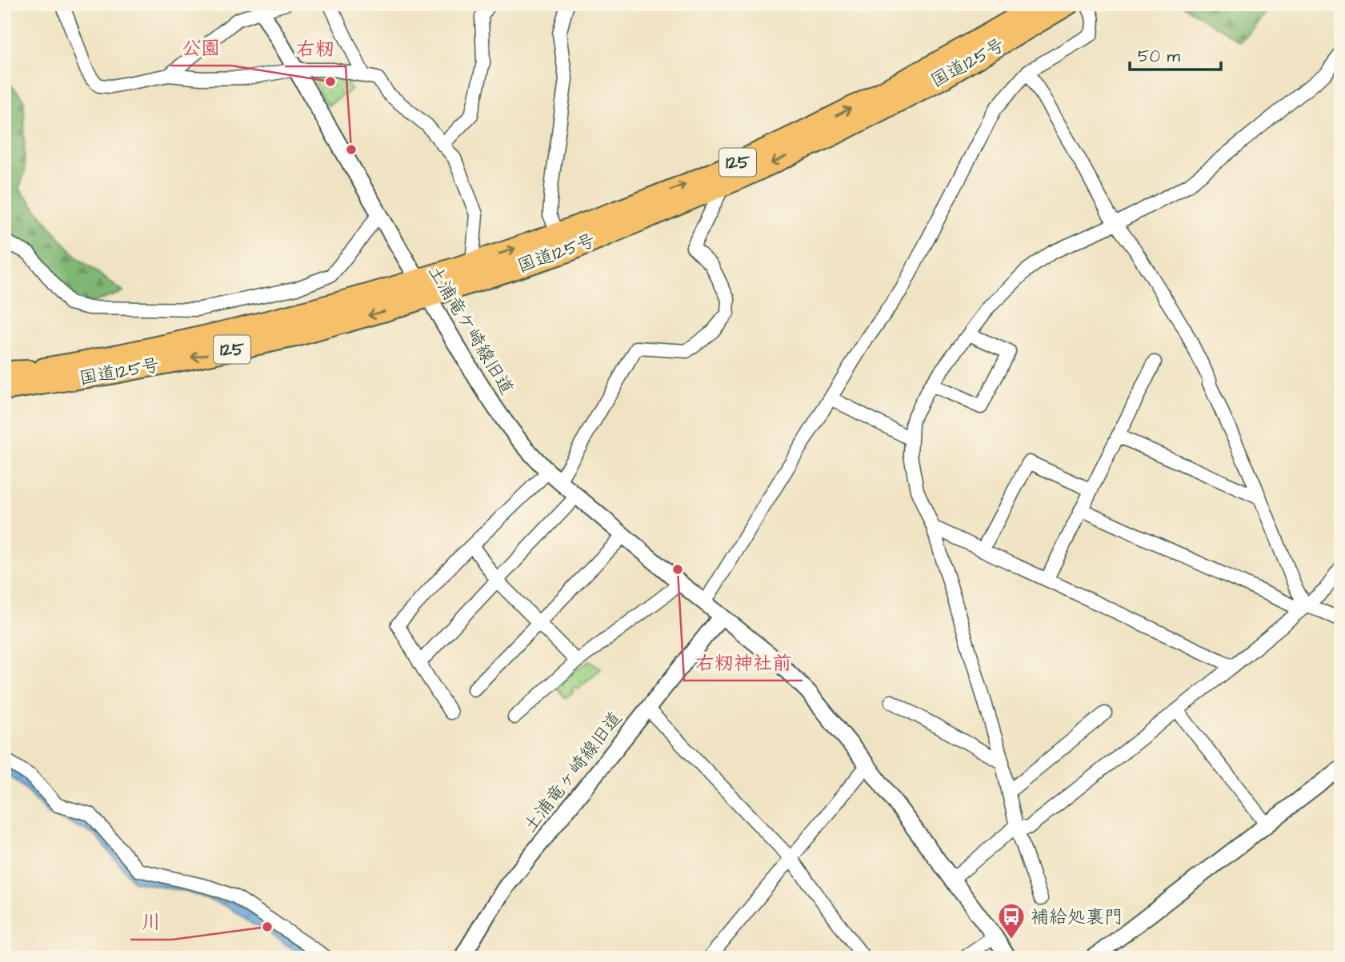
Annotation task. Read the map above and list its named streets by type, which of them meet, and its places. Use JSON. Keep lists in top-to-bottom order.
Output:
{
  "streets": {
    "highway": ["国道125号", "125"],
    "street": ["土浦竜ケ崎線旧道", "土浦竜ヶ崎線旧道"]
  },
  "crossings": [
    ["国道125号", "土浦竜ケ崎線旧道"],
    ["土浦竜ケ崎線旧道", "土浦竜ヶ崎線旧道"]
  ],
  "places": {
    "other": [
      "公園",
      "右籾",
      "右籾神社前",
      "川"
    ],
    "bus stop": ["補給処裏門"]
  },
  "scale_bar": "50 m"
}
